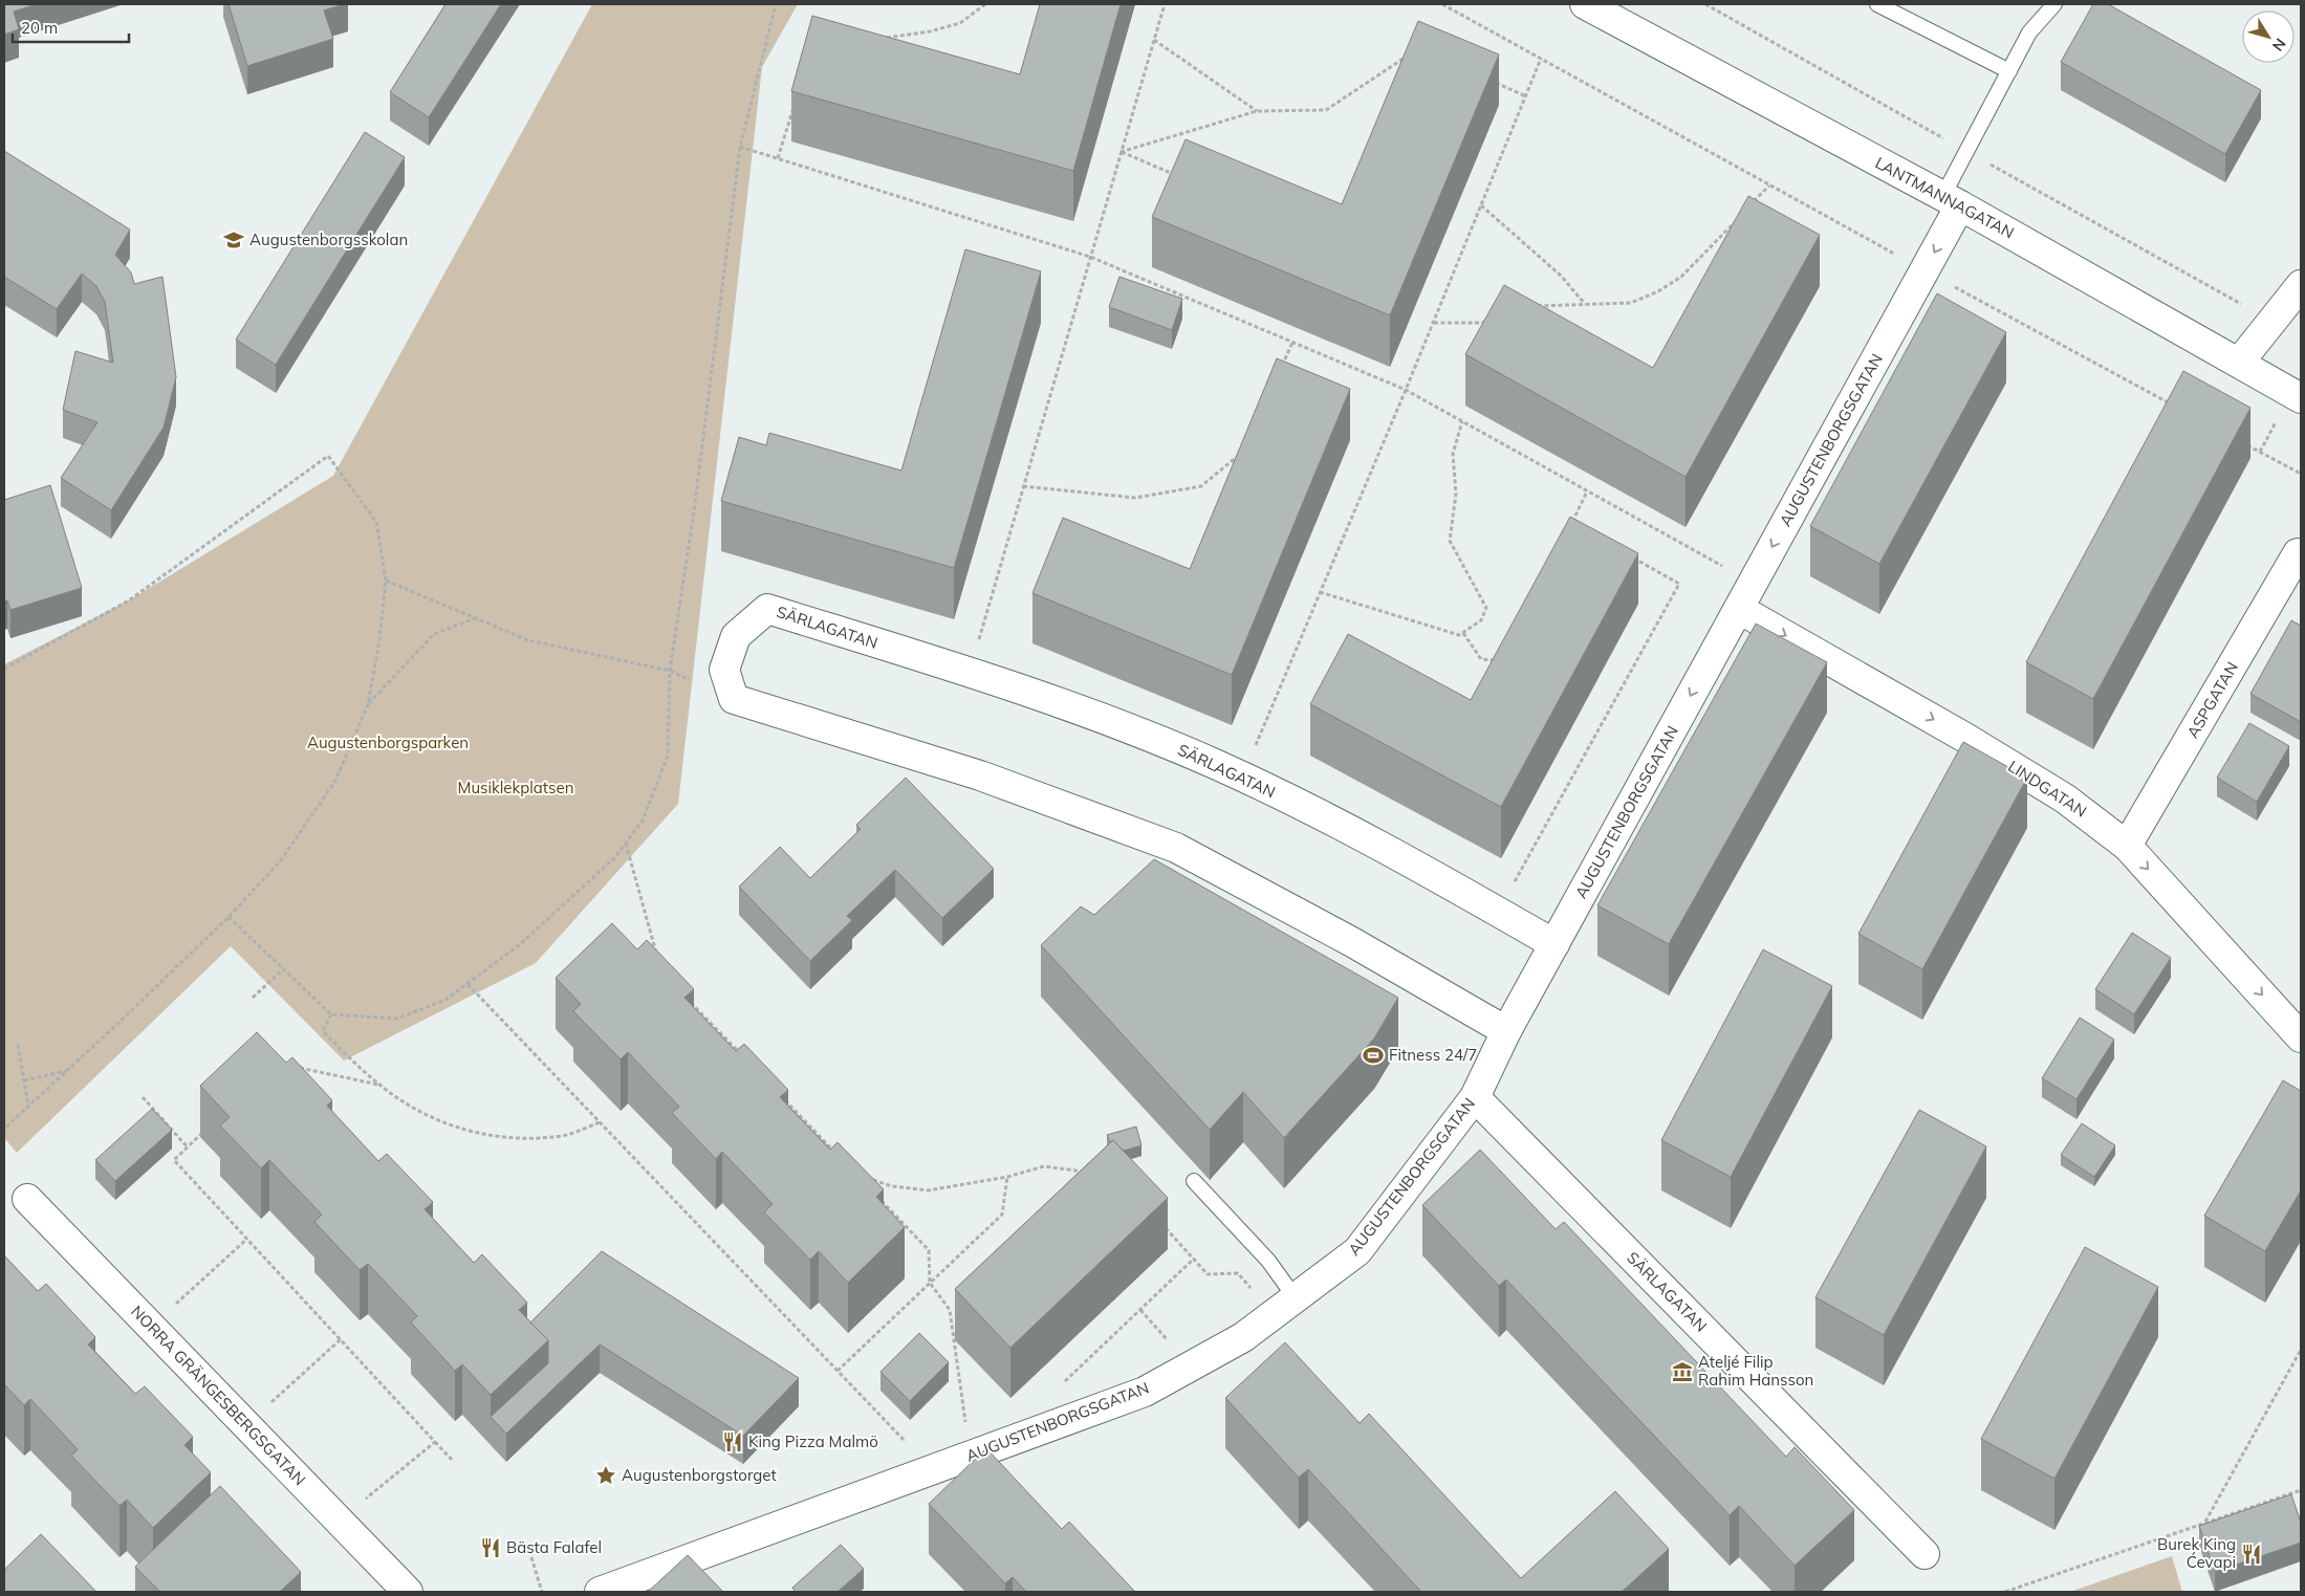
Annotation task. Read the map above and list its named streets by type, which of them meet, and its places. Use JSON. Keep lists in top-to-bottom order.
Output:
{
  "streets": {
    "street": [
      "LANTMANNAGATAN",
      "AUGUSTENBORGSGATAN",
      "SÄRLAGATAN",
      "ASPGATAN",
      "LINDGATAN",
      "NORRA GRÄNGESBERGSGATAN"
    ]
  },
  "crossings": [
    ["LANTMANNAGATAN", "AUGUSTENBORGSGATAN"],
    ["AUGUSTENBORGSGATAN", "SÄRLAGATAN"],
    ["AUGUSTENBORGSGATAN", "LINDGATAN"],
    ["ASPGATAN", "LINDGATAN"]
  ],
  "one_way": ["AUGUSTENBORGSGATAN", "LINDGATAN"],
  "parks": ["Augustenborgsparken", "Musiklekplatsen"],
  "places": {
    "school or university": ["Augustenborgsskolan"],
    "sports": ["Fitness 24/7"],
    "museum": ["Ateljé Filip Rahim Hansson"],
    "restaurant": ["King Pizza Malmö", "Bästa Falafel", "Burek King Ćevapi"],
    "place": ["Augustenborgstorget"]
  },
  "scale_bar": "20 m",
  "north": "bottom right"
}
